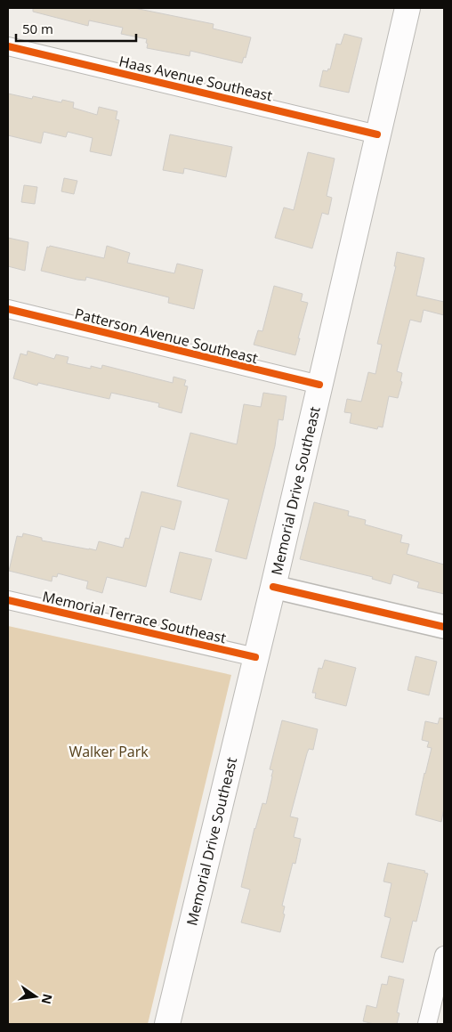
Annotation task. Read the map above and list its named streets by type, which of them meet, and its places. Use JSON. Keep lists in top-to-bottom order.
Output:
{
  "streets": {
    "main road": ["Memorial Drive Southeast"],
    "street": ["Haas Avenue Southeast", "Patterson Avenue Southeast", "Memorial Terrace Southeast"]
  },
  "crossings": [
    ["Haas Avenue Southeast", "Memorial Drive Southeast"],
    ["Patterson Avenue Southeast", "Memorial Drive Southeast"],
    ["Memorial Drive Southeast", "Memorial Terrace Southeast"]
  ],
  "parks": ["Walker Park"],
  "scale_bar": "50 m",
  "north": "right"
}
